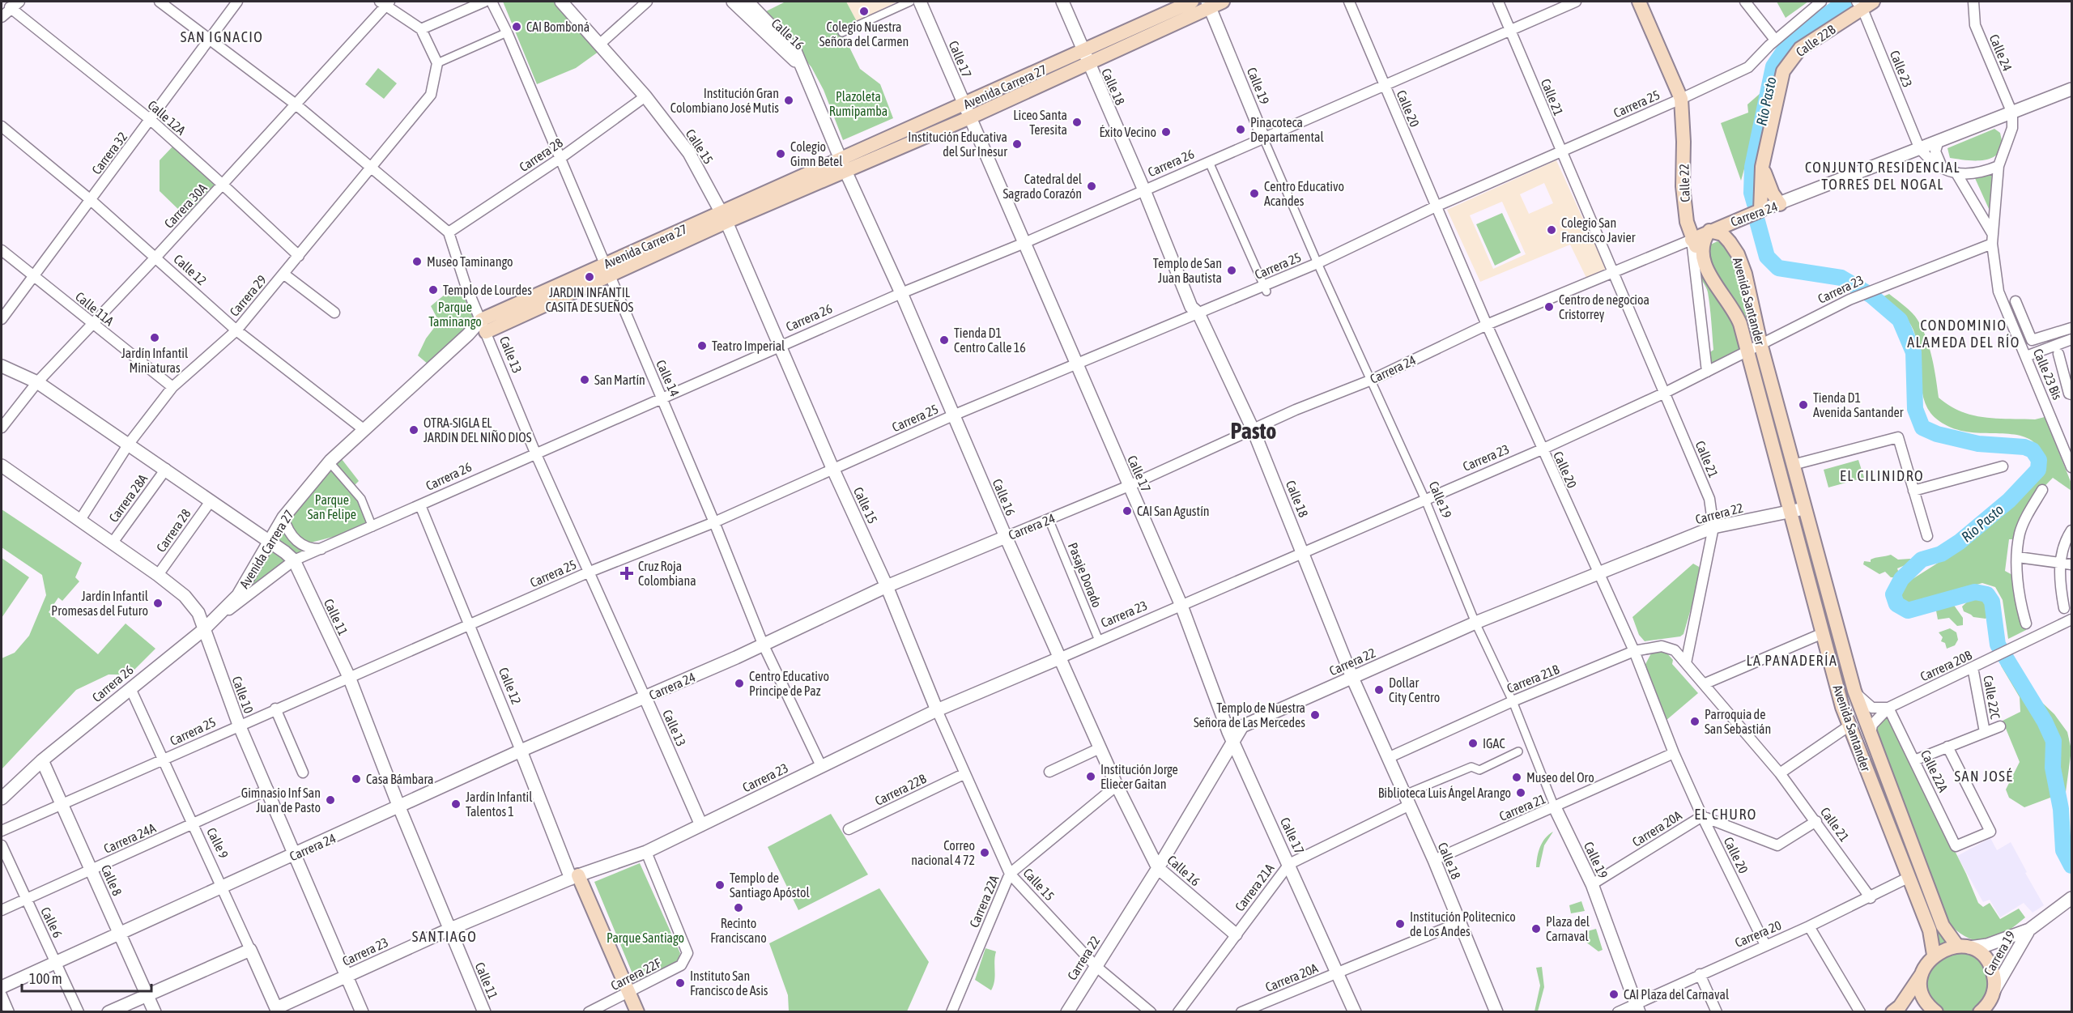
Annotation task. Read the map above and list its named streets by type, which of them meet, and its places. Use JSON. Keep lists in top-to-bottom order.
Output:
{
  "streets": {
    "main road": [
      "Calle 22B",
      "Avenida Carrera 27",
      "Calle 22",
      "Carrera 24",
      "Avenida Santander"
    ],
    "street": [
      "Calle 16",
      "Calle 24",
      "Calle 17",
      "Calle 23",
      "Calle 19",
      "Calle 18",
      "Calle 21",
      "Carrera 25",
      "Calle 20",
      "Calle 12A",
      "Calle 15",
      "Carrera 32",
      "Carrera 28",
      "Carrera 26",
      "Carrera 30A",
      "Calle 12",
      "Carrera 23",
      "Carrera 29",
      "Calle 11A",
      "Calle 13",
      "Calle 23 Bis",
      "Calle 14",
      "Carrera 28A",
      "Carrera 22",
      "Pasaje Dorado",
      "Calle 11",
      "Carrera 20B",
      "Carrera 21B",
      "Calle 10",
      "Calle 22C",
      "Calle 22A",
      "Carrera 22B",
      "Carrera 21",
      "Carrera 20A",
      "Carrera 24A",
      "Calle 9",
      "Calle 8",
      "Carrera 21A",
      "Carrera 22A",
      "Calle 6",
      "Carrera 20",
      "Carrera 19",
      "Carrera 22F"
    ]
  },
  "crossings": [
    ["Calle 16", "Avenida Carrera 27"],
    ["Calle 16", "Carrera 25"],
    ["Calle 16", "Carrera 26"],
    ["Calle 16", "Carrera 24"],
    ["Calle 16", "Carrera 23"],
    ["Calle 16", "Carrera 22"],
    ["Calle 16", "Carrera 21A"],
    ["Calle 16", "Carrera 22A"],
    ["Calle 22B", "Calle 23"],
    ["Calle 22B", "Carrera 24"],
    ["Calle 24", "Carrera 24"],
    ["Calle 24", "Calle 23 Bis"],
    ["Calle 17", "Avenida Carrera 27"],
    ["Calle 17", "Carrera 25"],
    ["Calle 17", "Carrera 26"],
    ["Calle 17", "Carrera 24"],
    ["Calle 17", "Carrera 23"],
    ["Calle 17", "Carrera 22"],
    ["Calle 17", "Carrera 20A"],
    ["Calle 17", "Carrera 21A"],
    ["Calle 23", "Carrera 24"],
    ["Calle 19", "Avenida Carrera 27"],
    ["Calle 19", "Carrera 25"],
    ["Calle 19", "Carrera 26"],
    ["Calle 19", "Carrera 24"],
    ["Calle 19", "Carrera 23"],
    ["Calle 19", "Carrera 22"],
    ["Calle 19", "Carrera 21B"],
    ["Calle 19", "Carrera 21"],
    ["Calle 19", "Carrera 20A"],
    ["Calle 19", "Carrera 20"],
    ["Avenida Carrera 27", "Calle 18"],
    ["Avenida Carrera 27", "Calle 15"],
    ["Avenida Carrera 27", "Carrera 26"],
    ["Avenida Carrera 27", "Calle 12"],
    ["Avenida Carrera 27", "Calle 13"],
    ["Avenida Carrera 27", "Calle 14"],
    ["Avenida Carrera 27", "Calle 11"],
    ["Avenida Carrera 27", "Calle 10"],
    ["Calle 18", "Carrera 25"],
    ["Calle 18", "Carrera 26"],
    ["Calle 18", "Carrera 24"],
    ["Calle 18", "Carrera 23"],
    ["Calle 18", "Carrera 22"],
    ["Calle 18", "Carrera 21B"],
    ["Calle 18", "Carrera 21"],
    ["Calle 18", "Carrera 20A"],
    ["Calle 18", "Carrera 21A"],
    ["Calle 21", "Carrera 25"],
    ["Calle 21", "Carrera 26"],
    ["Calle 21", "Carrera 24"],
    ["Calle 21", "Carrera 23"],
    ["Calle 21", "Carrera 22"],
    ["Calle 21", "Carrera 21B"],
    ["Calle 21", "Carrera 20A"],
    ["Calle 21", "Carrera 20"],
    ["Carrera 25", "Calle 20"],
    ["Carrera 25", "Calle 15"],
    ["Carrera 25", "Calle 22"],
    ["Carrera 25", "Calle 12"],
    ["Carrera 25", "Calle 13"],
    ["Carrera 25", "Calle 14"],
    ["Carrera 25", "Calle 11"],
    ["Carrera 25", "Calle 10"],
    ["Carrera 25", "Calle 9"],
    ["Carrera 25", "Calle 8"],
    ["Calle 20", "Carrera 26"],
    ["Calle 20", "Carrera 24"],
    ["Calle 20", "Carrera 23"],
    ["Calle 20", "Carrera 22"],
    ["Calle 20", "Carrera 21B"],
    ["Calle 20", "Carrera 21"],
    ["Calle 20", "Carrera 20A"],
    ["Calle 20", "Carrera 20"],
    ["Calle 12A", "Carrera 32"],
    ["Calle 12A", "Carrera 30A"],
    ["Calle 12A", "Carrera 29"],
    ["Calle 15", "Carrera 28"],
    ["Calle 15", "Carrera 26"],
    ["Calle 15", "Carrera 24"],
    ["Calle 15", "Carrera 23"],
    ["Calle 15", "Carrera 22"],
    ["Calle 15", "Carrera 22B"],
    ["Calle 15", "Carrera 22A"],
    ["Carrera 32", "Calle 12"],
    ["Carrera 32", "Calle 11A"],
    ["Carrera 28", "Calle 13"],
    ["Carrera 28", "Calle 14"],
    ["Carrera 28", "Calle 11"],
    ["Carrera 28", "Calle 10"],
    ["Carrera 26", "Calle 12"],
    ["Carrera 26", "Calle 13"],
    ["Carrera 26", "Calle 14"],
    ["Carrera 26", "Calle 11"],
    ["Carrera 26", "Calle 10"],
    ["Carrera 26", "Calle 9"],
    ["Carrera 26", "Calle 8"],
    ["Calle 22", "Carrera 24"],
    ["Calle 22", "Carrera 23"],
    ["Calle 22", "Avenida Santander"],
    ["Carrera 30A", "Calle 12"],
    ["Carrera 30A", "Calle 11A"],
    ["Carrera 30A", "Calle 11"],
    ["Carrera 24", "Calle 12"],
    ["Carrera 24", "Avenida Santander"],
    ["Carrera 24", "Calle 13"],
    ["Carrera 24", "Calle 23 Bis"],
    ["Carrera 24", "Calle 14"],
    ["Carrera 24", "Pasaje Dorado"],
    ["Carrera 24", "Calle 11"],
    ["Carrera 24", "Calle 10"],
    ["Carrera 24", "Calle 9"],
    ["Carrera 24", "Calle 8"],
    ["Carrera 24", "Calle 6"],
    ["Calle 12", "Carrera 23"],
    ["Calle 12", "Carrera 29"],
    ["Carrera 23", "Avenida Santander"],
    ["Carrera 23", "Calle 13"],
    ["Carrera 23", "Calle 23 Bis"],
    ["Carrera 23", "Calle 14"],
    ["Carrera 23", "Pasaje Dorado"],
    ["Carrera 23", "Calle 11"],
    ["Carrera 23", "Calle 10"],
    ["Carrera 23", "Calle 9"],
    ["Carrera 23", "Carrera 22F"],
    ["Carrera 29", "Calle 11A"],
    ["Carrera 29", "Calle 11"],
    ["Carrera 29", "Calle 10"],
    ["Avenida Santander", "Carrera 22"],
    ["Avenida Santander", "Carrera 20B"],
    ["Avenida Santander", "Carrera 20"],
    ["Avenida Santander", "Carrera 19"],
    ["Carrera 28A", "Calle 11"],
    ["Carrera 28A", "Calle 10"],
    ["Carrera 20B", "Calle 22C"],
    ["Carrera 20B", "Calle 22A"],
    ["Calle 10", "Carrera 24A"],
    ["Carrera 24A", "Calle 9"],
    ["Carrera 24A", "Calle 8"],
    ["Carrera 24A", "Calle 6"]
  ],
  "districts": [
    "SAN IGNACIO",
    "CONJUNTO RESIDENCIAL TORRES DEL NOGAL",
    "CONDOMINIO ALAMEDA DEL RÍO",
    "Pasto",
    "EL CILINIDRO",
    "LA PANADERÍA",
    "SAN JOSÉ",
    "EL CHURO",
    "SANTIAGO"
  ],
  "water": ["Río Pasto"],
  "parks": [
    "Plazoleta Rumipamba",
    "Parque Taminango",
    "Parque San Felipe",
    "Parque Santiago"
  ],
  "places": {
    "other": [
      "Colegio Nuestra Señora del Carmen",
      "CAI Bomboná",
      "Institución Gran Colombiano José Mutis",
      "Liceo Santa Teresita",
      "Pinacoteca Departamental",
      "Éxito Vecino",
      "Institución Educativa del Sur Inesur",
      "Colegio Gimn Betel",
      "Catedral del Sagrado Corazón",
      "Centro Educativo Acandes",
      "Colegio San Francisco Javier",
      "Museo Taminango",
      "Templo de San Juan Bautista",
      "JARDIN INFANTIL CASITA DE SUEÑOS",
      "Templo de Lourdes",
      "Centro de negocioa Cristorrey",
      "Jardín Infantil Miniaturas",
      "Tienda D1 Centro Calle 16",
      "Teatro Imperial",
      "San Martín",
      "Tienda D1 Avenida Santander",
      "OTRA-SIGLA EL JARDIN DEL NIÑO DIOS",
      "CAI San Agustín",
      "Jardín Infantil Promesas del Futuro",
      "Centro Educativo Principe de Paz",
      "Dollar City Centro",
      "Templo de Nuestra Señora de Las Mercedes",
      "Parroquia de San Sebastián",
      "IGAC",
      "Institución Jorge Eliecer Gaitan",
      "Museo del Oro",
      "Casa Bámbara",
      "Biblioteca Luis Ángel Arango",
      "Gimnasio Inf San Juan de Pasto",
      "Jardín Infantil Talentos 1",
      "Correo nacional 4 72",
      "Templo de Santiago Apóstol",
      "Recinto Franciscano",
      "Institución Politecnico de Los Andes",
      "Plaza del Carnaval",
      "Instituto San Francisco de Asis",
      "CAI Plaza del Carnaval"
    ],
    "health": ["Cruz Roja Colombiana"]
  },
  "scale_bar": "100 m"
}
